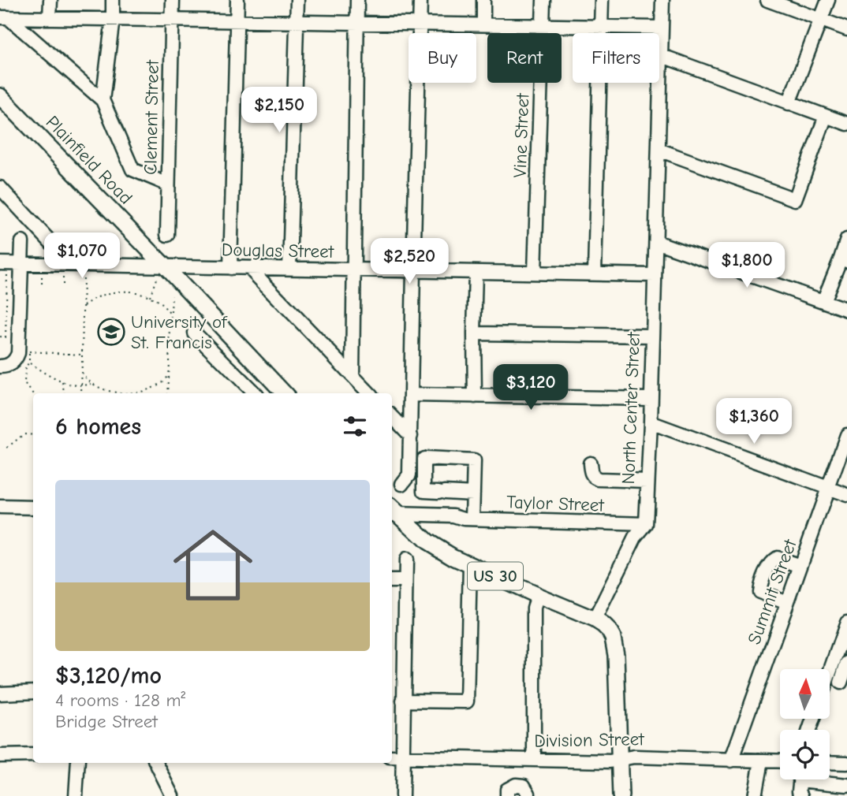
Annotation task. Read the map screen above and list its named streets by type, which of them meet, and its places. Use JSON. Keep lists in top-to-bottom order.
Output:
{
  "streets": {
    "main road": ["Plainfield Road", "US 30"],
    "street": [
      "Clement Street",
      "Vine Street",
      "Douglas Street",
      "North Center Street",
      "Taylor Street",
      "Summit Street",
      "Division Street"
    ]
  },
  "crossings": [
    ["Vine Street", "Douglas Street"],
    ["Plainfield Road", "Douglas Street"],
    ["Douglas Street", "North Center Street"],
    ["North Center Street", "Taylor Street"],
    ["Taylor Street", "US 30"],
    ["US 30", "Division Street"],
    ["Summit Street", "Division Street"]
  ],
  "places": {
    "school or university": ["University of St. Francis"]
  },
  "north": "top",
  "page": {
    "chip": ["Buy", "Rent", "Filters"],
    "price": [
      "$2,150",
      "$1,070",
      "$2,520",
      "$1,800",
      "$3,120",
      "$1,360"
    ],
    "heading": "6 homes",
    "list": [
      {
        "name": "$3,120/mo",
        "note": "4 rooms · 128 m² · Bridge Street"
      }
    ]
  }
}
